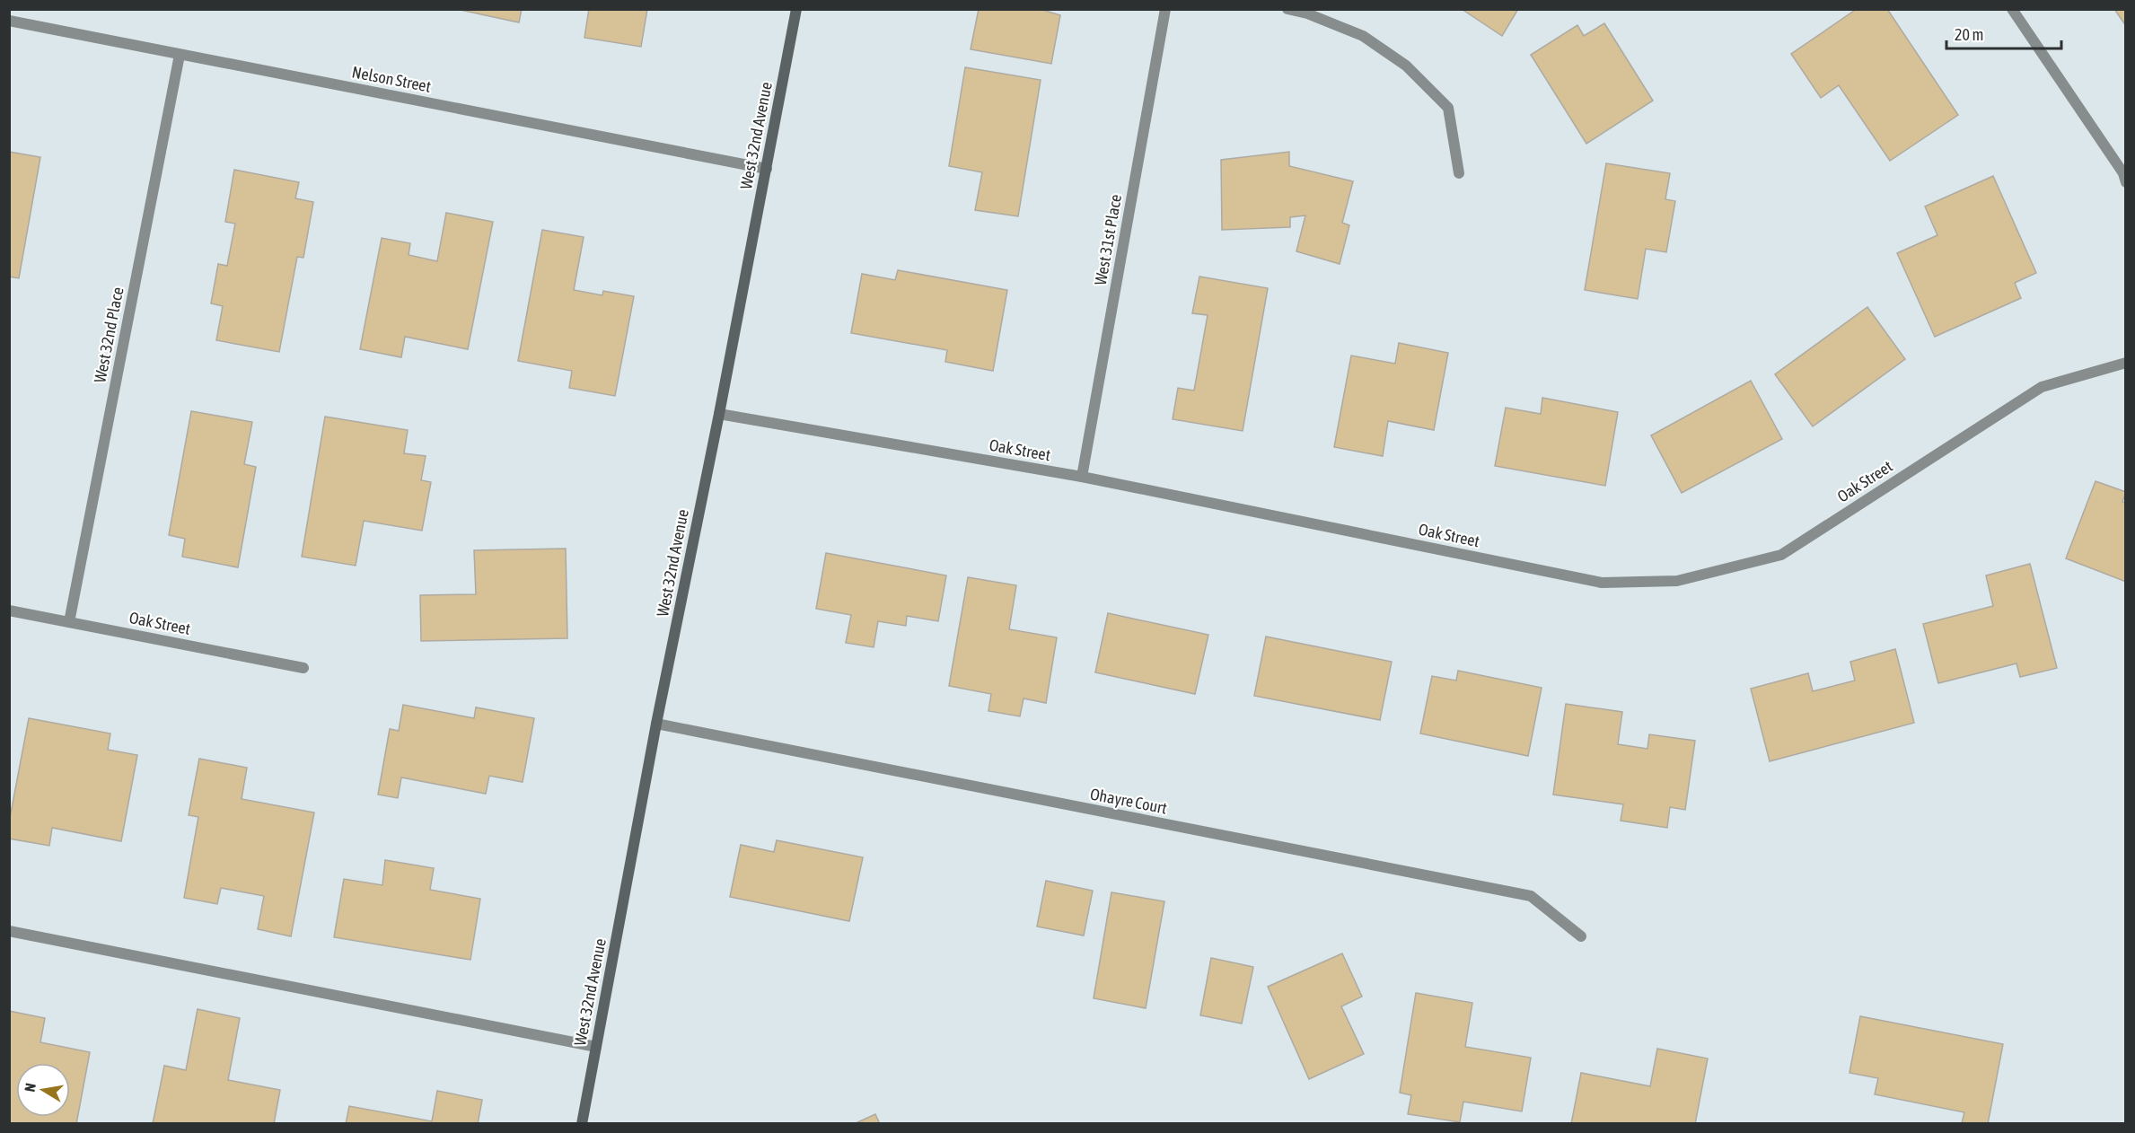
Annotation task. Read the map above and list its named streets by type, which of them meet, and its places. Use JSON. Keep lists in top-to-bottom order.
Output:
{
  "streets": {
    "street": [
      "Nelson Street",
      "West 32nd Avenue",
      "West 31st Place",
      "West 32nd Place",
      "Oak Street",
      "Ohayre Court"
    ]
  },
  "crossings": [
    ["Nelson Street", "West 32nd Avenue"],
    ["Nelson Street", "West 32nd Place"],
    ["West 32nd Avenue", "Oak Street"],
    ["West 32nd Avenue", "Ohayre Court"],
    ["West 31st Place", "Oak Street"],
    ["West 32nd Place", "Oak Street"]
  ],
  "scale_bar": "20 m",
  "north": "left"
}
